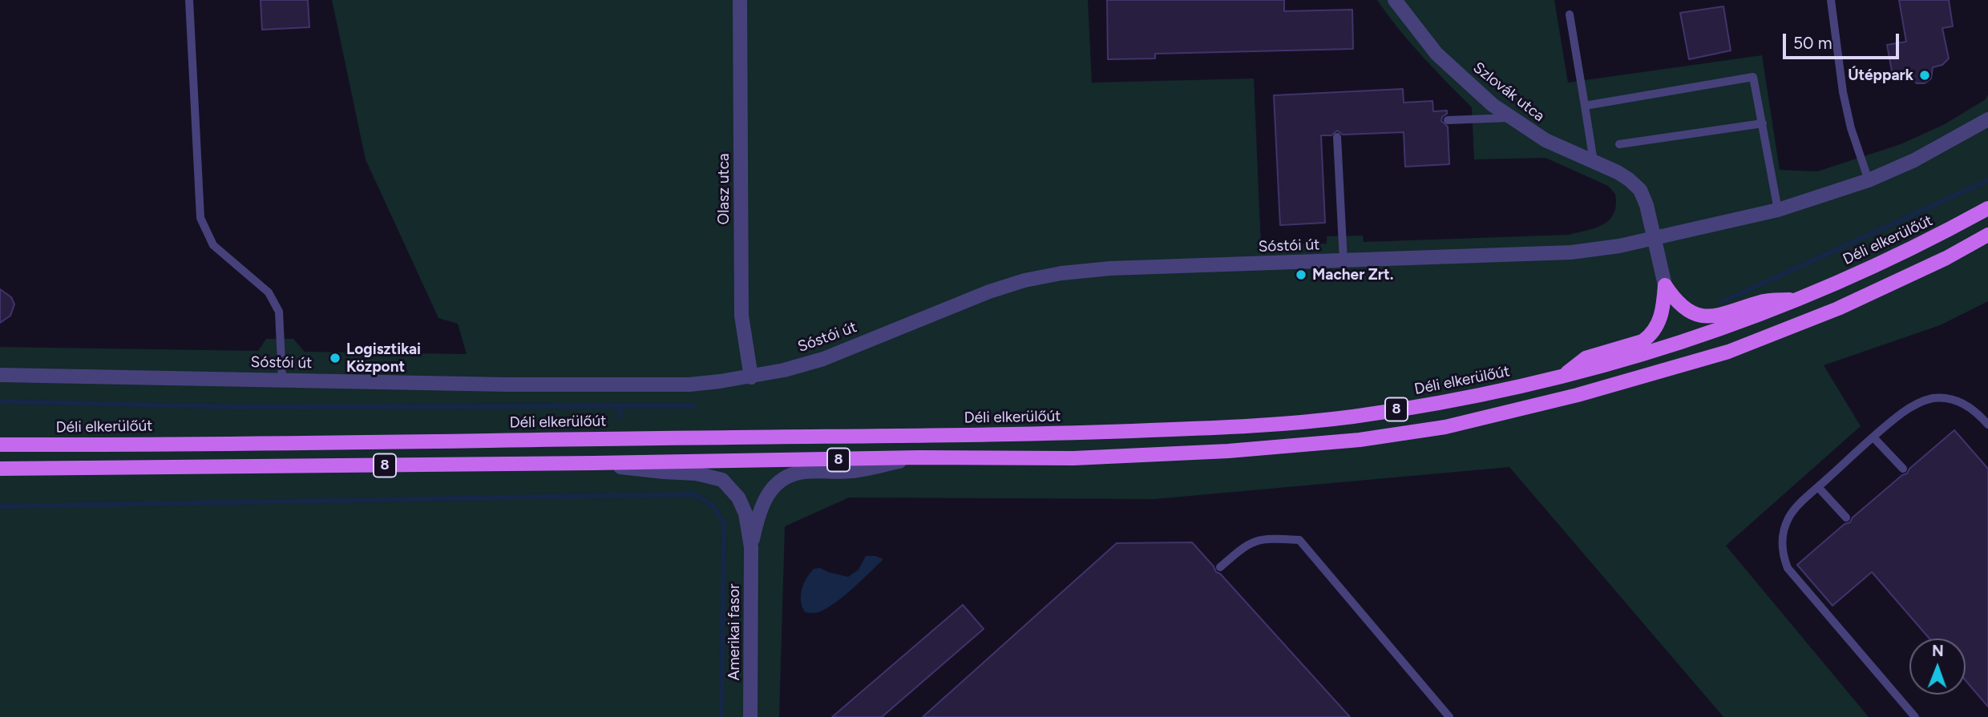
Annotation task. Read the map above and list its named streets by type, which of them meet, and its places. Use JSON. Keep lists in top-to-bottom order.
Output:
{
  "streets": {
    "main road": ["Déli elkerülőút", "8"],
    "street": [
      "Szlovák utca",
      "Olasz utca",
      "Sóstói út",
      "Amerikai fasor"
    ]
  },
  "crossings": [
    ["Szlovák utca", "Sóstói út"],
    ["Olasz utca", "Sóstói út"]
  ],
  "places": ["Útéppark", "Macher Zrt.", "Logisztikai Központ"],
  "scale_bar": "50 m",
  "north": "top"
}
